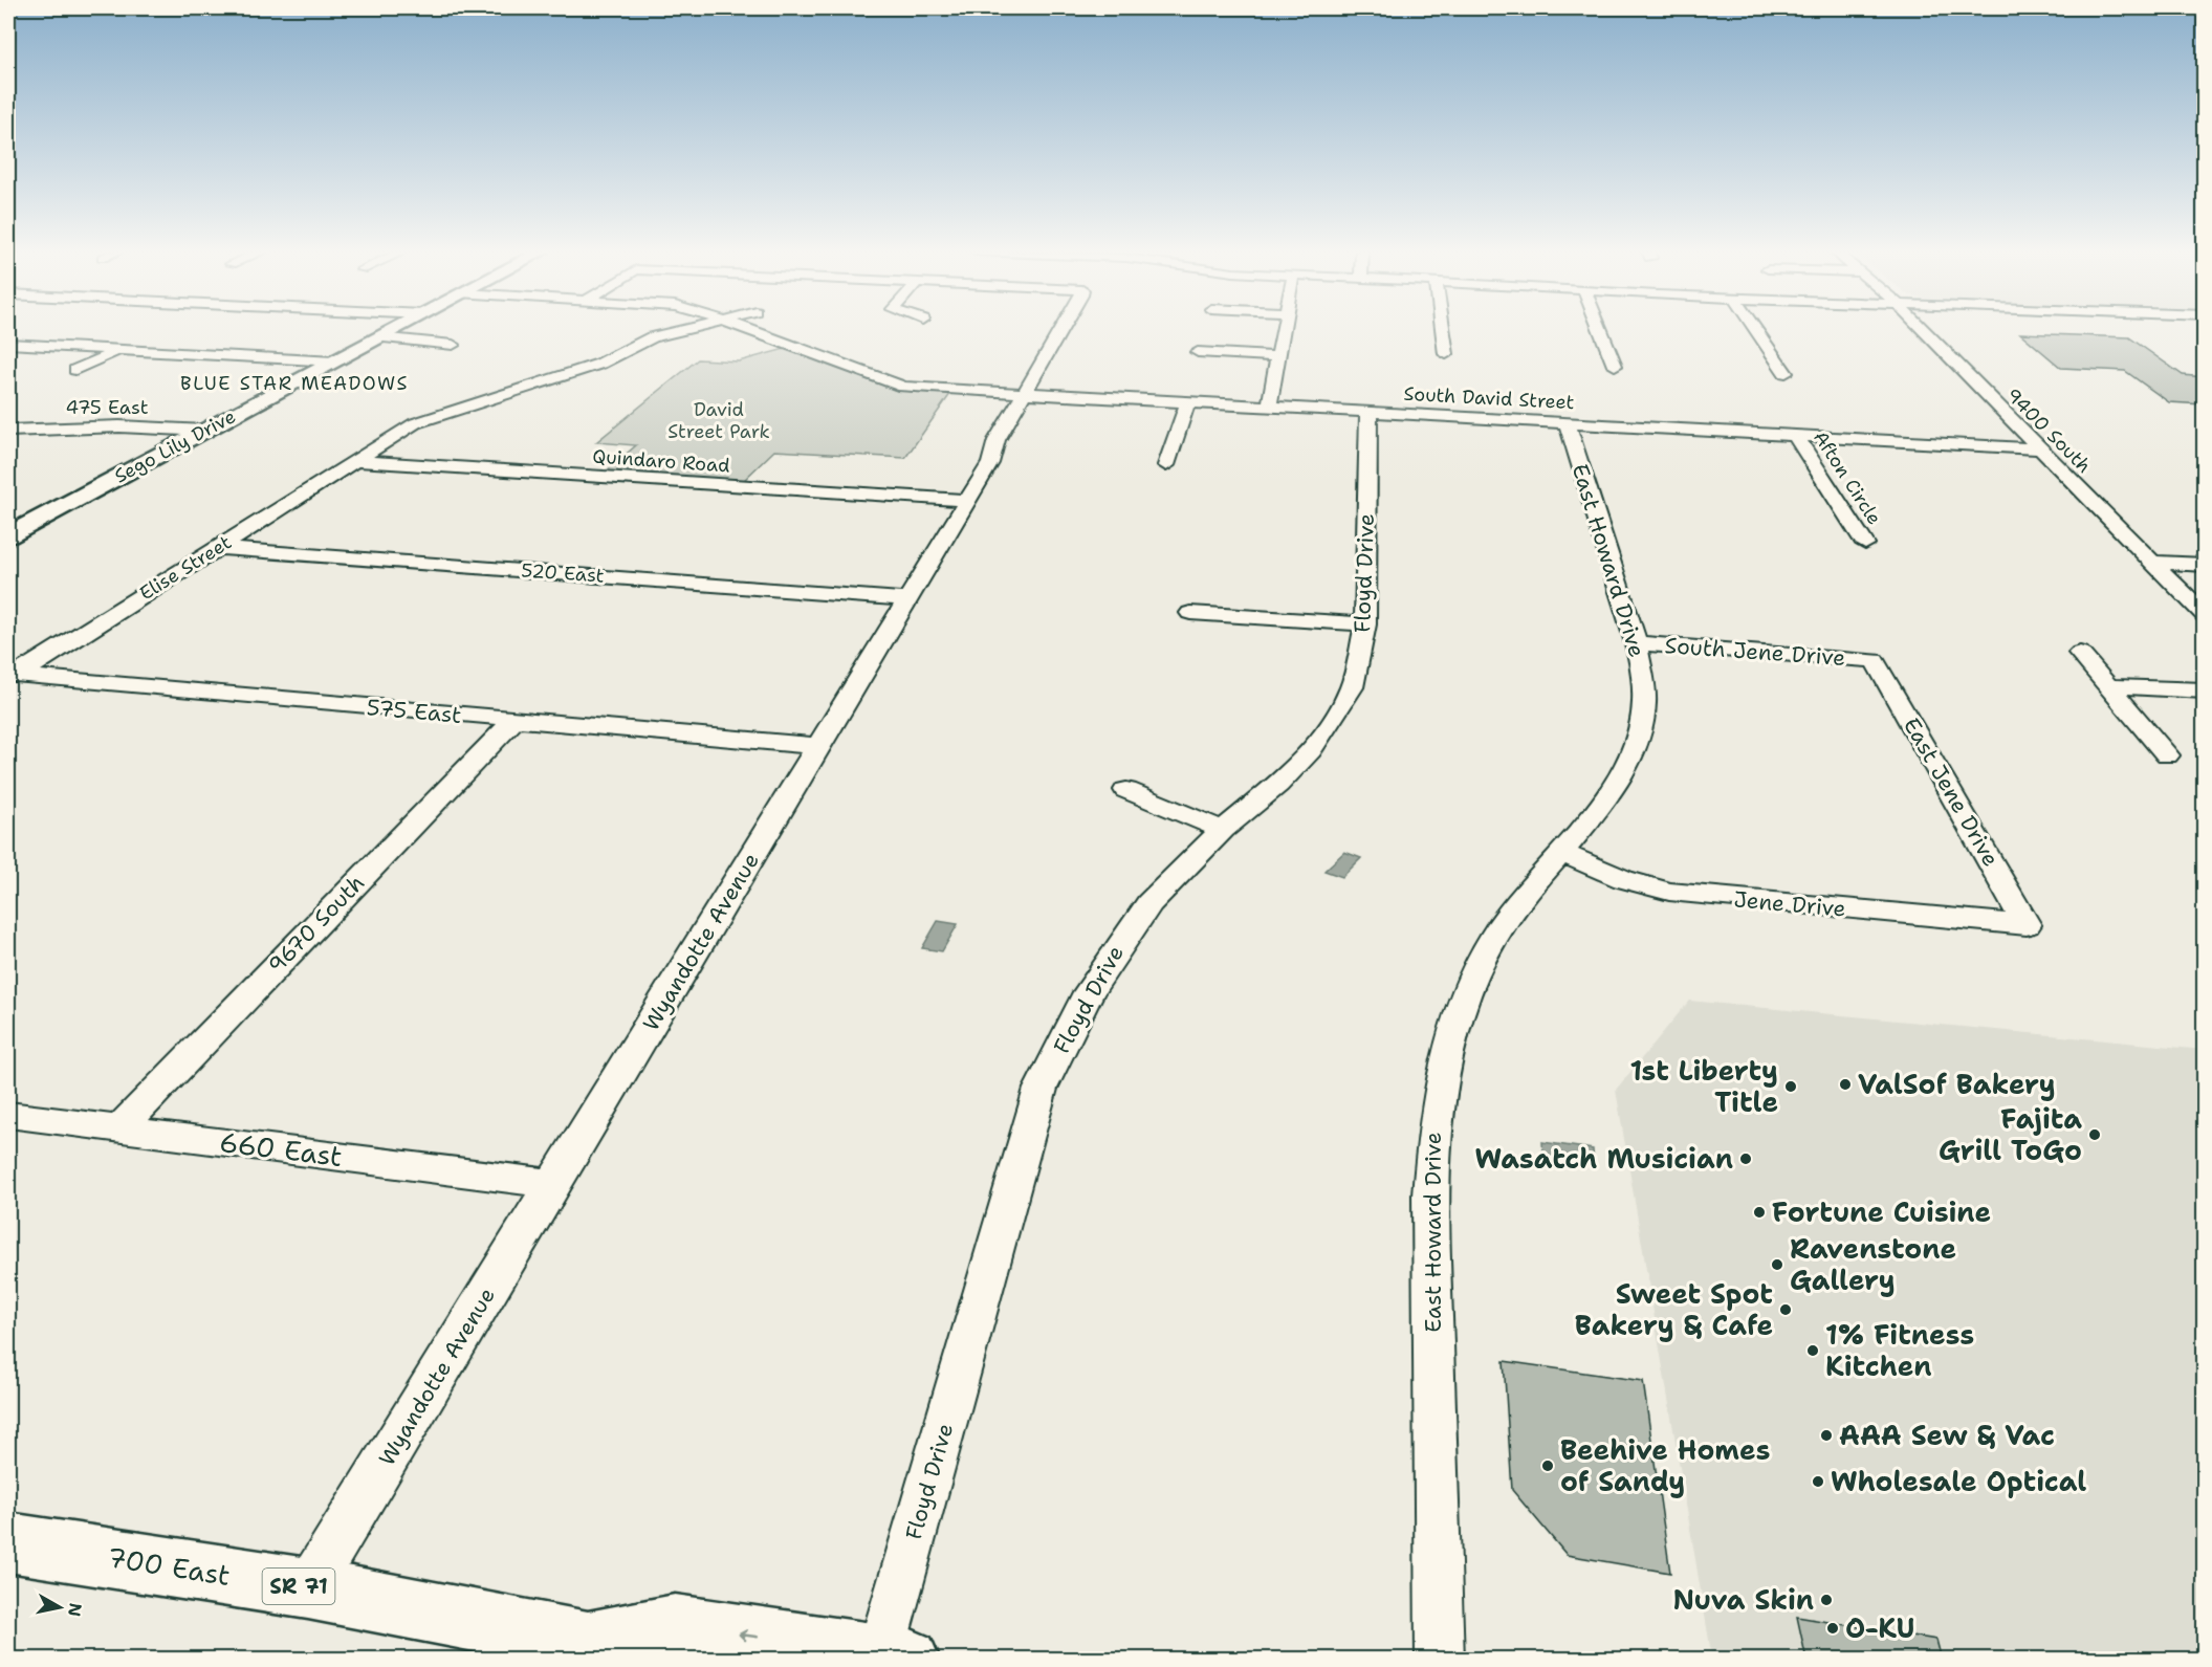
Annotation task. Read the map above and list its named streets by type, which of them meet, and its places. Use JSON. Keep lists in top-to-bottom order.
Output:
{
  "streets": {
    "main road": ["Sego Lily Drive", "700 East", "SR 71"],
    "street": [
      "South David Street",
      "475 East",
      "9400 South",
      "Quindaro Road",
      "Afton Circle",
      "East Howard Drive",
      "Elise Street",
      "520 East",
      "Floyd Drive",
      "South Jene Drive",
      "575 East",
      "East Jene Drive",
      "Jene Drive",
      "9670 South",
      "Wyandotte Avenue",
      "660 East"
    ]
  },
  "crossings": [
    ["South David Street", "9400 South"],
    ["South David Street", "Afton Circle"],
    ["South David Street", "East Howard Drive"],
    ["South David Street", "Floyd Drive"],
    ["South David Street", "Wyandotte Avenue"],
    ["475 East", "Sego Lily Drive"],
    ["Quindaro Road", "Elise Street"],
    ["Quindaro Road", "Wyandotte Avenue"],
    ["East Howard Drive", "South Jene Drive"],
    ["East Howard Drive", "Jene Drive"],
    ["Elise Street", "520 East"],
    ["Elise Street", "575 East"],
    ["520 East", "Wyandotte Avenue"],
    ["Floyd Drive", "700 East"],
    ["South Jene Drive", "East Jene Drive"],
    ["575 East", "9670 South"],
    ["575 East", "Wyandotte Avenue"],
    ["East Jene Drive", "Jene Drive"],
    ["9670 South", "660 East"],
    ["Wyandotte Avenue", "660 East"],
    ["Wyandotte Avenue", "700 East"]
  ],
  "districts": ["BLUE STAR MEADOWS"],
  "parks": ["David Street Park"],
  "places": [
    "ValSof Bakery",
    "1st Liberty Title",
    "Fajita Grill ToGo",
    "Wasatch Musician",
    "Fortune Cuisine",
    "Ravenstone Gallery",
    "Sweet Spot Bakery & Cafe",
    "1% Fitness Kitchen",
    "AAA Sew & Vac",
    "Beehive Homes of Sandy",
    "Wholesale Optical",
    "Nuva Skin",
    "O-KU"
  ],
  "north": "right"
}
